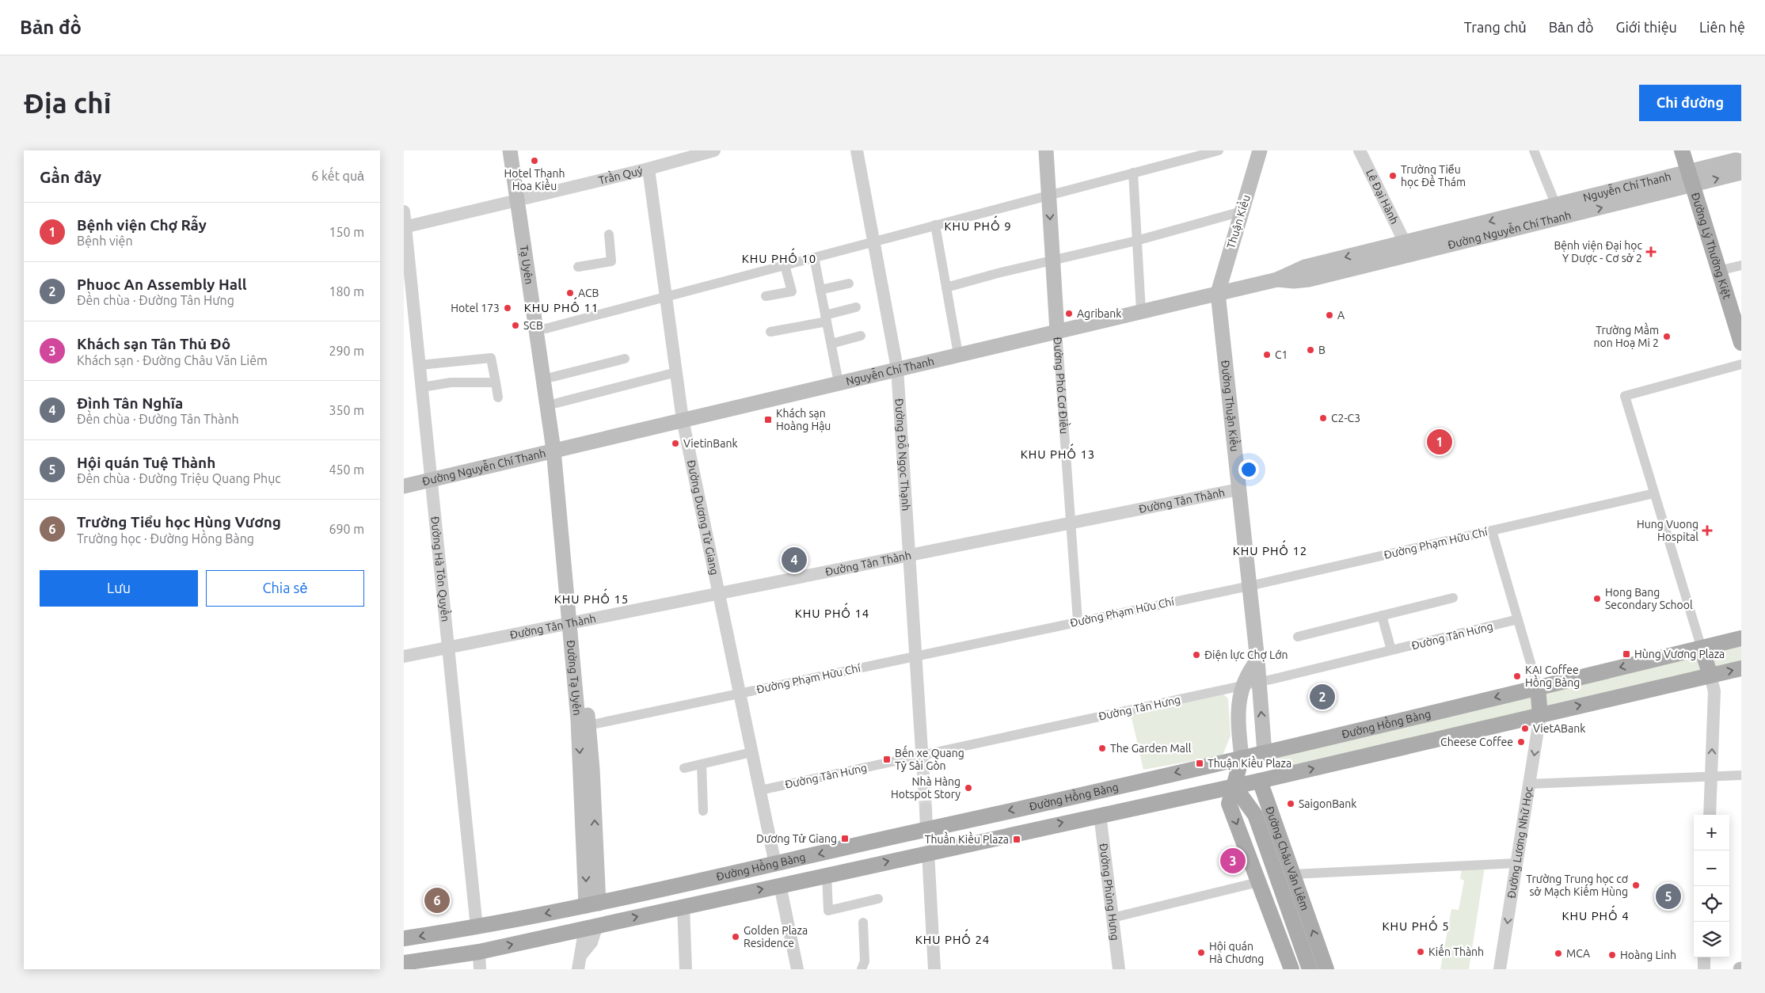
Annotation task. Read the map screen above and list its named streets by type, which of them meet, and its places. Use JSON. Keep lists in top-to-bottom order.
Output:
{
  "streets": {
    "main road": [
      "Nguyễn Chí Thanh",
      "Thuận Kiều",
      "Đường Nguyễn Chí Thanh",
      "Đường Lý Thường Kiệt",
      "Tạ Uyên",
      "Đường Phó Cơ Điều",
      "Đường Thuận Kiều",
      "Đường Tạ Uyên",
      "Đường Hồng Bàng",
      "Đường Châu Văn Liêm"
    ],
    "street": [
      "Trần Quý",
      "Lê Đại Hành",
      "Đường Đỗ Ngọc Thạnh",
      "Đường Tân Thành",
      "Đường Dương Tử Giang",
      "Đường Phạm Hữu Chí",
      "Đường Hà Tôn Quyền",
      "Đường Tân Hưng",
      "Đường Lương Nhữ Học",
      "Đường Phùng Hưng"
    ]
  },
  "crossings": [
    ["Trần Quý", "Tạ Uyên"],
    ["Trần Quý", "Đường Dương Tử Giang"],
    ["Trần Quý", "Đường Hà Tôn Quyền"],
    ["Nguyễn Chí Thanh", "Thuận Kiều"],
    ["Nguyễn Chí Thanh", "Đường Nguyễn Chí Thanh"],
    ["Nguyễn Chí Thanh", "Tạ Uyên"],
    ["Nguyễn Chí Thanh", "Đường Phó Cơ Điều"],
    ["Nguyễn Chí Thanh", "Đường Thuận Kiều"],
    ["Nguyễn Chí Thanh", "Đường Đỗ Ngọc Thạnh"],
    ["Nguyễn Chí Thanh", "Đường Dương Tử Giang"],
    ["Nguyễn Chí Thanh", "Đường Tạ Uyên"],
    ["Lê Đại Hành", "Đường Nguyễn Chí Thanh"],
    ["Thuận Kiều", "Đường Nguyễn Chí Thanh"],
    ["Thuận Kiều", "Đường Thuận Kiều"],
    ["Đường Nguyễn Chí Thanh", "Đường Lý Thường Kiệt"],
    ["Đường Nguyễn Chí Thanh", "Tạ Uyên"],
    ["Đường Nguyễn Chí Thanh", "Đường Thuận Kiều"],
    ["Đường Nguyễn Chí Thanh", "Đường Hà Tôn Quyền"],
    ["Đường Nguyễn Chí Thanh", "Đường Tạ Uyên"],
    ["Tạ Uyên", "Đường Tạ Uyên"],
    ["Đường Phó Cơ Điều", "Đường Tân Thành"],
    ["Đường Phó Cơ Điều", "Đường Phạm Hữu Chí"],
    ["Đường Thuận Kiều", "Đường Tân Thành"],
    ["Đường Thuận Kiều", "Đường Phạm Hữu Chí"],
    ["Đường Thuận Kiều", "Đường Tân Hưng"],
    ["Đường Thuận Kiều", "Đường Hồng Bàng"],
    ["Đường Đỗ Ngọc Thạnh", "Đường Tân Thành"],
    ["Đường Đỗ Ngọc Thạnh", "Đường Phạm Hữu Chí"],
    ["Đường Đỗ Ngọc Thạnh", "Đường Tân Hưng"],
    ["Đường Tân Thành", "Đường Dương Tử Giang"],
    ["Đường Tân Thành", "Đường Hà Tôn Quyền"],
    ["Đường Tân Thành", "Đường Tạ Uyên"],
    ["Đường Dương Tử Giang", "Đường Phạm Hữu Chí"],
    ["Đường Dương Tử Giang", "Đường Tân Hưng"],
    ["Đường Dương Tử Giang", "Đường Hồng Bàng"],
    ["Đường Phạm Hữu Chí", "Đường Tạ Uyên"],
    ["Đường Hà Tôn Quyền", "Đường Hồng Bàng"],
    ["Đường Tạ Uyên", "Đường Hồng Bàng"],
    ["Đường Hồng Bàng", "Đường Lương Nhữ Học"],
    ["Đường Hồng Bàng", "Đường Châu Văn Liêm"],
    ["Đường Hồng Bàng", "Đường Phùng Hưng"]
  ],
  "one_way": ["Đường Lương Nhữ Học"],
  "districts": [
    "KHU PHỐ 9",
    "KHU PHỐ 10",
    "KHU PHỐ 11",
    "KHU PHỐ 13",
    "KHU PHỐ 12",
    "KHU PHỐ 15",
    "KHU PHỐ 14",
    "KHU PHỐ 4",
    "KHU PHỐ 5",
    "KHU PHỐ 24"
  ],
  "places": {
    "other": [
      "Hotel Thanh Hoa Kiều",
      "Trường Tiểu học Đề Thám",
      "ACB",
      "Hotel 173",
      "Agribank",
      "A",
      "SCB",
      "Trường Mầm non Hoạ Mi 2",
      "B",
      "C1",
      "C2-C3",
      "VietinBank",
      "Hong Bang Secondary School",
      "Điện lực Chợ Lớn",
      "KAI Coffee Hồng Bàng",
      "VietABank",
      "Cheese Coffee",
      "The Garden Mall",
      "Nhà Hàng Hotspot Story",
      "SaigonBank",
      "Trường Trung học cơ sở Mạch Kiếm Hùng",
      "Golden Plaza Residence",
      "Kiến Thành",
      "Hội quán Hà Chương",
      "MCA",
      "Hoàng Linh"
    ],
    "health": ["Bệnh viện Đại học Y Dược - Cơ sở 2", "Hung Vuong Hospital"],
    "transit": [
      "Khách sạn Hoàng Hậu",
      "Hùng Vương Plaza",
      "Bến xe Quang Tỷ Sài Gòn",
      "Thuận Kiều Plaza",
      "Dương Tử Giang",
      "Thuần Kiều Plaza"
    ]
  },
  "page": {
    "header": "Bản đồ",
    "nav": [
      "Trang chủ",
      "Bản đồ",
      "Giới thiệu",
      "Liên hệ"
    ],
    "buttons": [
      "Chỉ đường",
      ["Lưu", "Chia sẻ"]
    ],
    "title": "Địa chỉ",
    "heading": ["Gần đây", "6 kết quả"],
    "list": [
      {
        "mark": "1",
        "name": "Bệnh viện Chợ Rẫy",
        "note": "Bệnh viện",
        "value": "150 m"
      },
      {
        "mark": "2",
        "name": "Phuoc An Assembly Hall",
        "note": "Đền chùa · Đường Tân Hưng",
        "value": "180 m"
      },
      {
        "mark": "3",
        "name": "Khách sạn Tân Thủ Đô",
        "note": "Khách sạn · Đường Châu Văn Liêm",
        "value": "290 m"
      },
      {
        "mark": "4",
        "name": "Đình Tân Nghĩa",
        "note": "Đền chùa · Đường Tân Thành",
        "value": "350 m"
      },
      {
        "mark": "5",
        "name": "Hội quán Tuệ Thành",
        "note": "Đền chùa · Đường Triệu Quang Phục",
        "value": "450 m"
      },
      {
        "mark": "6",
        "name": "Trường Tiểu học Hùng Vương",
        "note": "Trường học · Đường Hồng Bàng",
        "value": "690 m"
      }
    ],
    "pins": [
      "1",
      "4",
      "2",
      "3",
      "5",
      "6"
    ],
    "map_buttons": ["+", "−"]
  }
}
